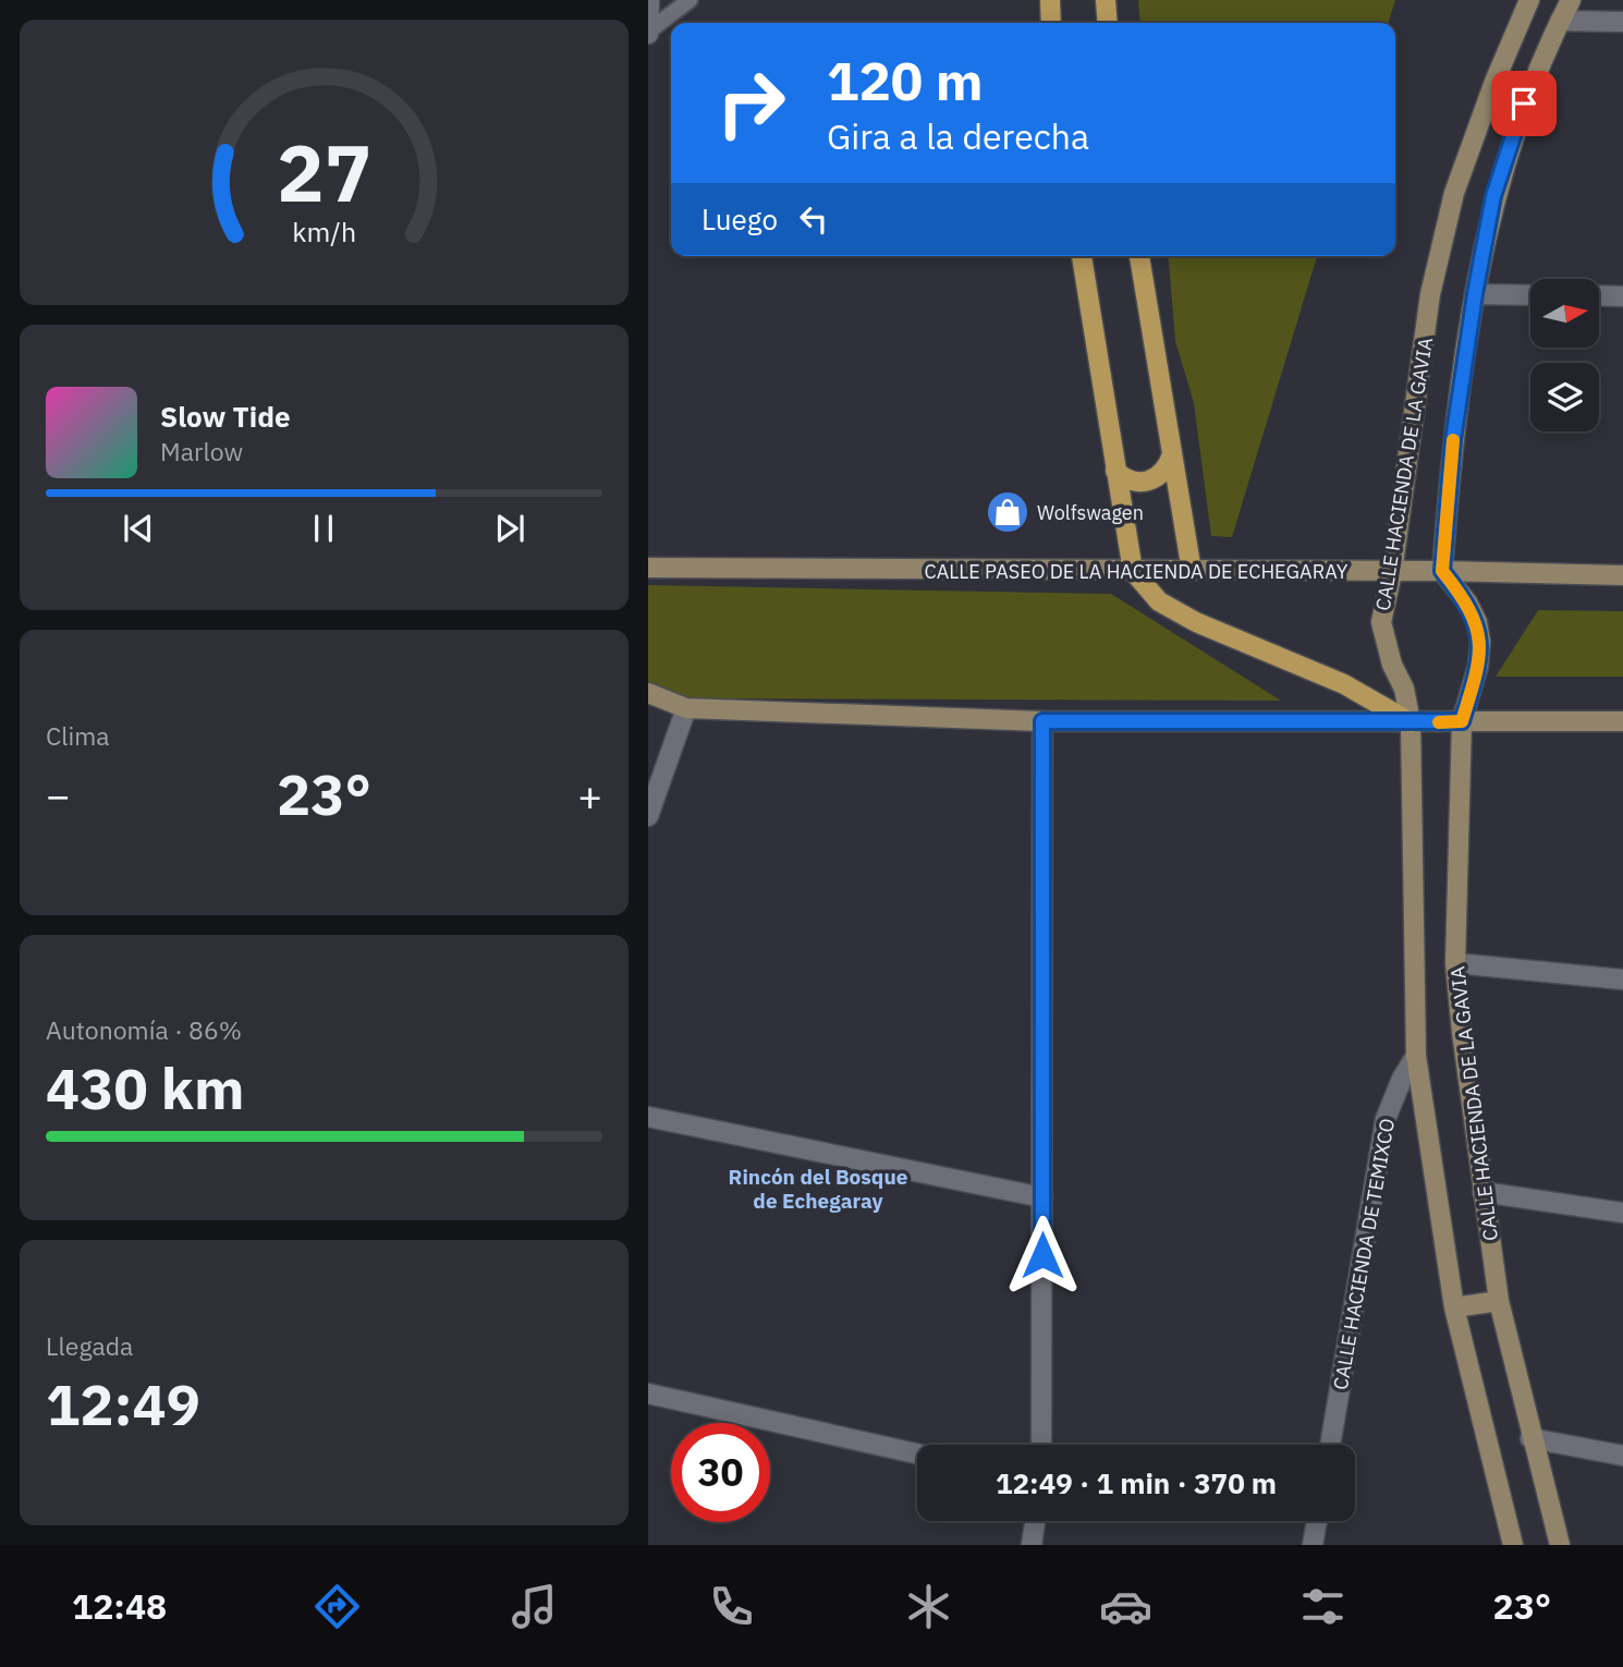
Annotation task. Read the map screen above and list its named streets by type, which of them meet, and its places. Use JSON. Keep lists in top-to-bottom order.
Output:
{
  "streets": {
    "main road": ["CALLE HACIENDA DE LA GAVIA", "CALLE PASEO DE LA HACIENDA DE ECHEGARAY"],
    "street": ["CALLE HACIENDA DE TEMIXCO"]
  },
  "crossings": [
    ["CALLE HACIENDA DE LA GAVIA", "CALLE PASEO DE LA HACIENDA DE ECHEGARAY"],
    ["CALLE HACIENDA DE LA GAVIA", "CALLE HACIENDA DE TEMIXCO"]
  ],
  "districts": ["Rincón del Bosque de Echegaray"],
  "places": {
    "shop": ["Wolfswagen"]
  },
  "north": "right",
  "page": {
    "turn": ["120 m", "Gira a la derecha"],
    "then": "Luego",
    "song": ["Slow Tide", "Marlow"],
    "tile": [
      "Clima",
      ["Autonomía · 86%", "430 km"],
      ["Llegada", "12:49"]
    ],
    "heat": ["−", "23°", "+"],
    "limit": "30",
    "trip": "12:49 · 1 min · 370 m",
    "tabs": ["12:48", "23°"],
    "gauge": ["27", "km/h"]
  }
}
